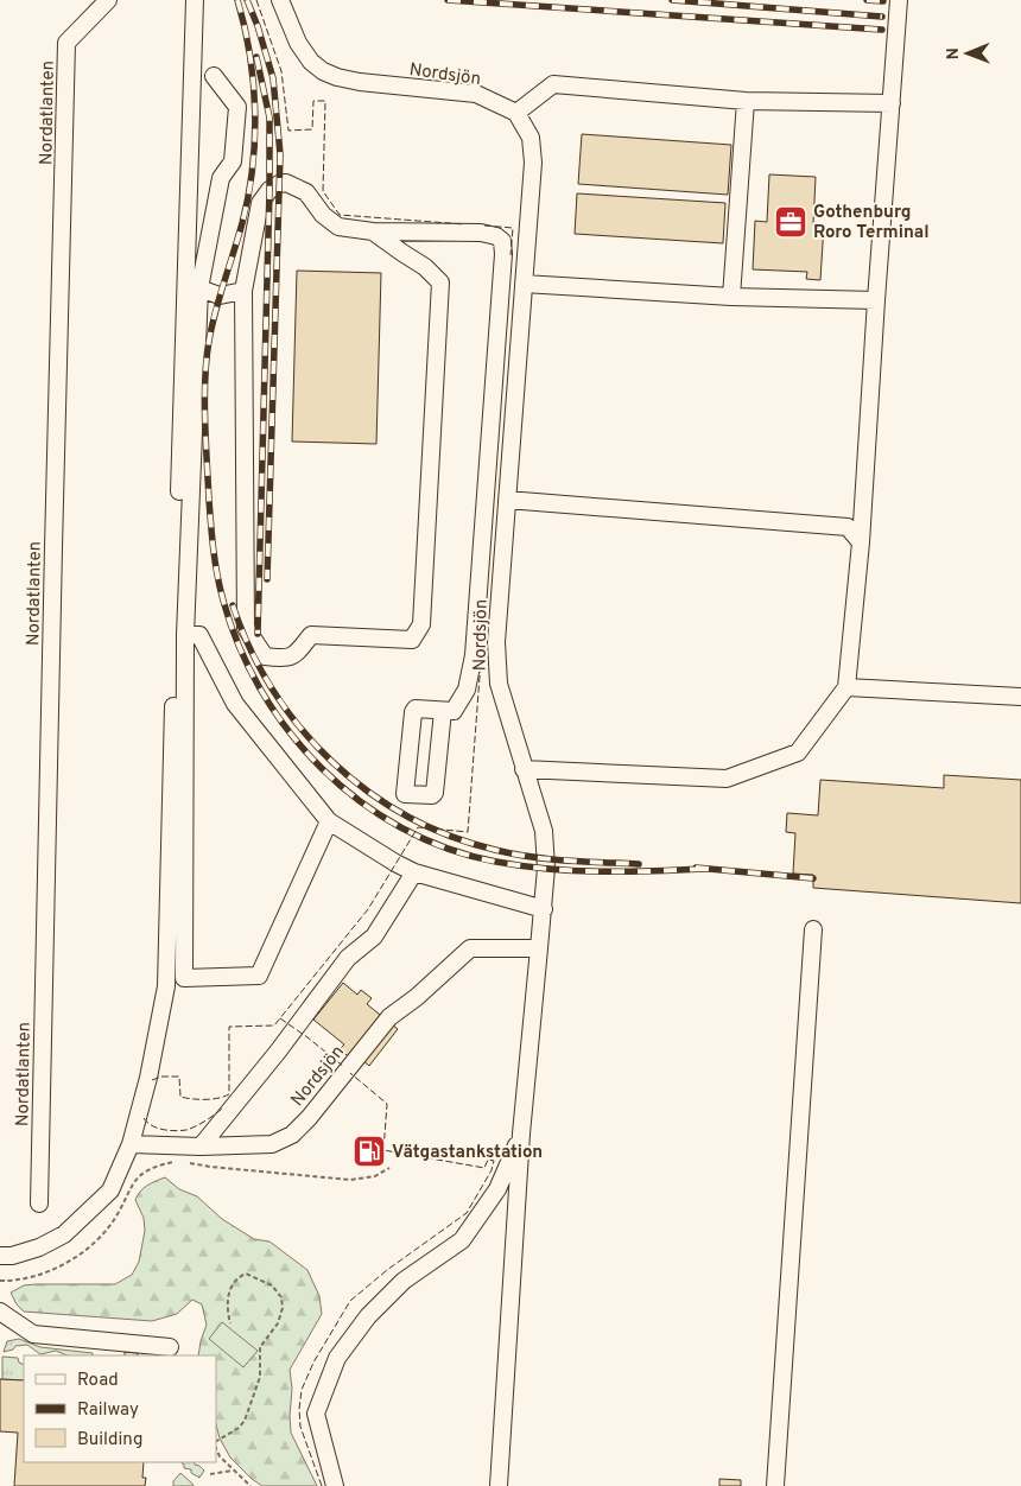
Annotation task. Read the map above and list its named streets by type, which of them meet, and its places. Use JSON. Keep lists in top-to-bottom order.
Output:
{
  "streets": {
    "street": ["Nordsjön", "Nordatlanten"]
  },
  "places": {
    "office": ["Gothenburg Roro Terminal"],
    "fuel station": ["Vätgastankstation"]
  },
  "legend": ["Road", "Railway", "Building"],
  "north": "left"
}
